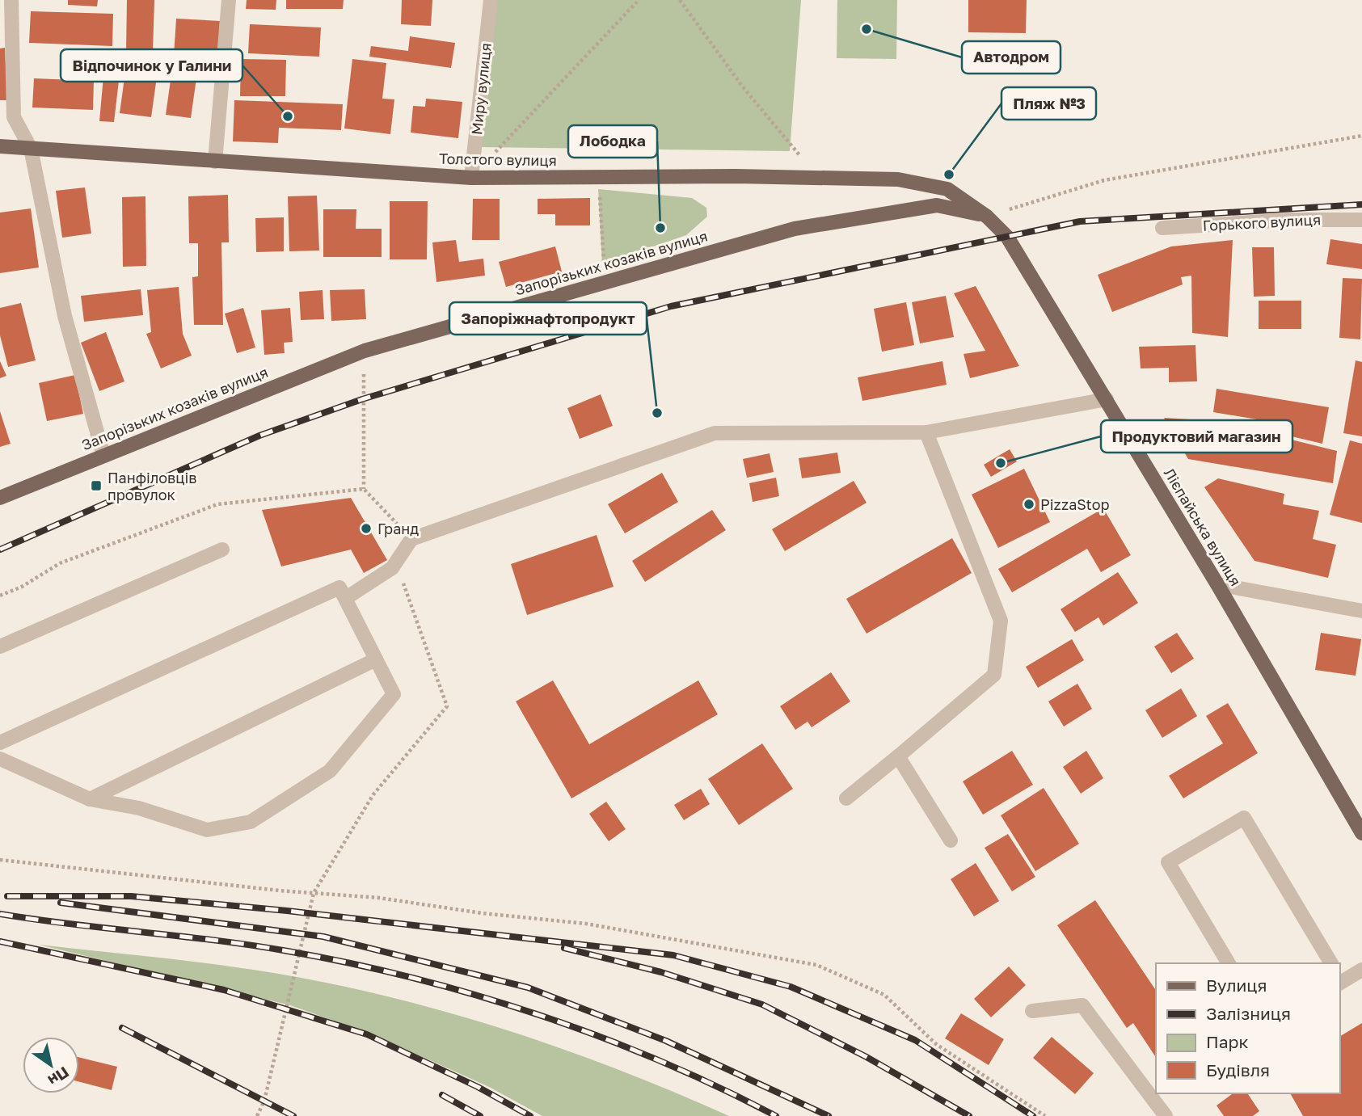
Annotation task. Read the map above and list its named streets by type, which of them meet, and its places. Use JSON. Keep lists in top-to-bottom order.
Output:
{
  "streets": {
    "main road": ["Толстого вулиця", "Запорізьких козаків вулиця", "Лієпайська вулиця"],
    "street": ["Миру вулиця", "Горького вулиця"]
  },
  "crossings": [
    ["Миру вулиця", "Толстого вулиця"],
    ["Толстого вулиця", "Запорізьких козаків вулиця"],
    ["Толстого вулиця", "Лієпайська вулиця"],
    ["Запорізьких козаків вулиця", "Лієпайська вулиця"]
  ],
  "places": {
    "other": [
      "Автодром",
      "Відпочинок у Галини",
      "Пляж №3",
      "Лободка",
      "Запоріжнафтопродукт",
      "Продуктовий магазин",
      "PizzaStop",
      "Гранд"
    ],
    "transit": ["Панфіловців провулок"]
  },
  "legend": [
    "Вулиця",
    "Залізниця",
    "Парк",
    "Будівля"
  ],
  "north": "bottom right"
}
